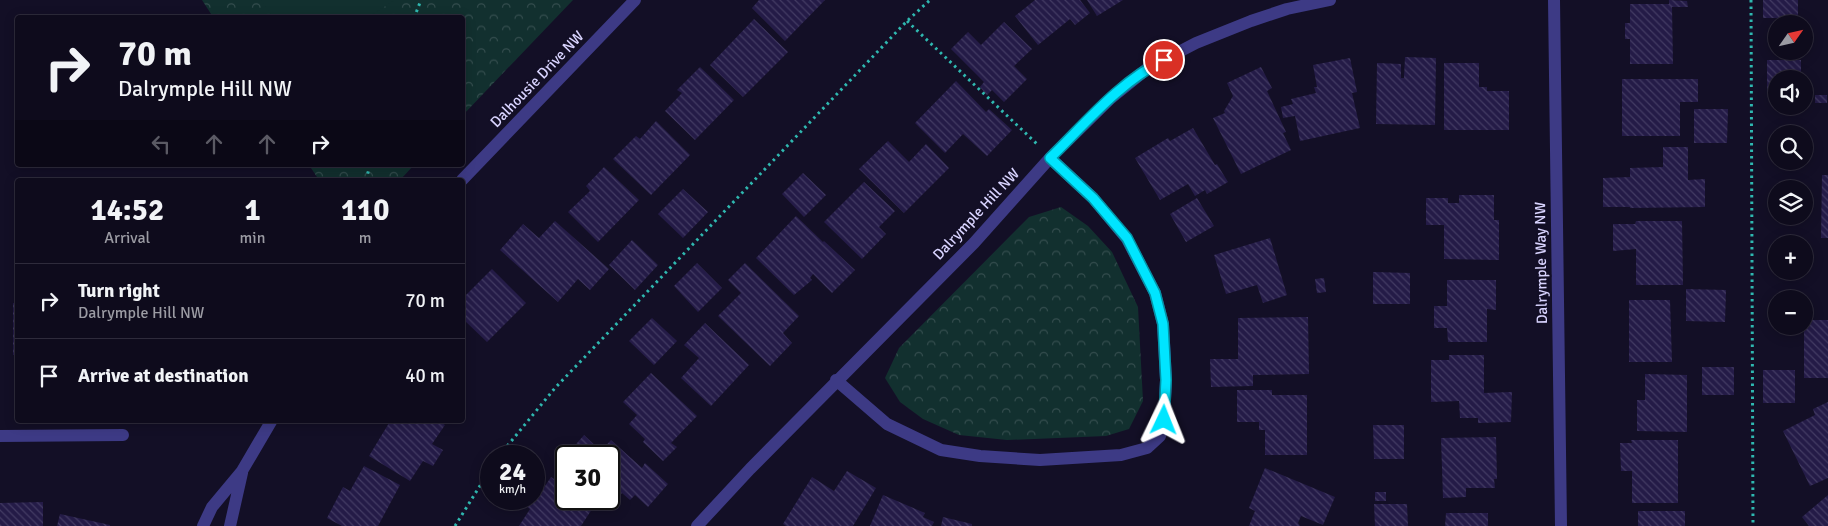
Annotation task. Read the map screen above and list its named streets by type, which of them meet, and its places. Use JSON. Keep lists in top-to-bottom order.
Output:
{
  "streets": {
    "street": ["Dalhousie Drive NW", "Dalrymple Hill NW", "Dalrymple Way NW"]
  },
  "north": "top right",
  "page": {
    "map_buttons": ["+", "−"],
    "turn": ["70 m", "Dalrymple Hill NW"],
    "eta": [
      "14:52",
      "Arrival",
      "1",
      "min",
      "110",
      "m"
    ],
    "list": [
      {
        "name": "Turn right",
        "note": "Dalrymple Hill NW",
        "value": "70 m"
      },
      {
        "name": "Arrive at destination",
        "value": "40 m"
      }
    ],
    "speed": "24 km/h",
    "limit": "30"
  }
}
